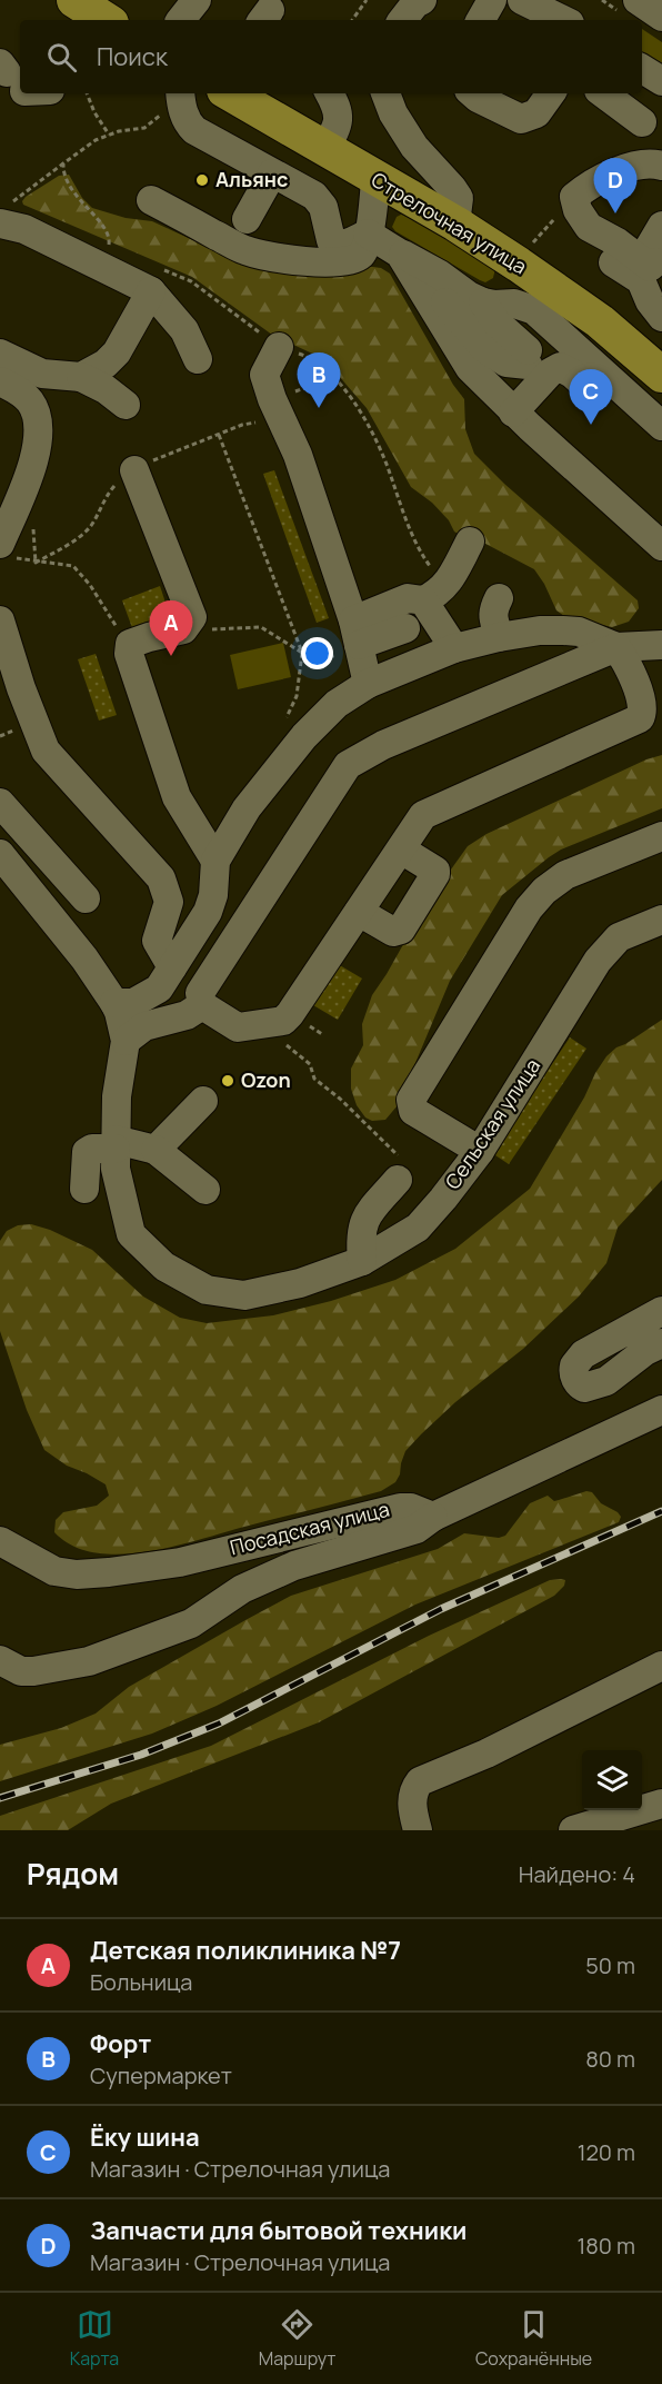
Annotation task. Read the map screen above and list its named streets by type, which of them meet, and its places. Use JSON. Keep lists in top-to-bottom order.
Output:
{
  "streets": {
    "main road": ["Стрелочная улица"],
    "street": ["Сельская улица", "Посадская улица"]
  },
  "places": ["Альянс", "Ozon"],
  "page": {
    "search": "Поиск",
    "pins": [
      "D",
      "B",
      "C",
      "A"
    ],
    "heading": ["Рядом", "Найдено: 4"],
    "list": [
      {
        "mark": "A",
        "name": "Детская поликлиника №7",
        "note": "Больница",
        "value": "50 m"
      },
      {
        "mark": "B",
        "name": "Форт",
        "note": "Супермаркет",
        "value": "80 m"
      },
      {
        "mark": "C",
        "name": "Ёку шина",
        "note": "Магазин · Стрелочная улица",
        "value": "120 m"
      },
      {
        "mark": "D",
        "name": "Запчасти для бытовой техники",
        "note": "Магазин · Стрелочная улица",
        "value": "180 m"
      }
    ],
    "nav": ["Карта", "Маршрут", "Сохранённые"]
  }
}
